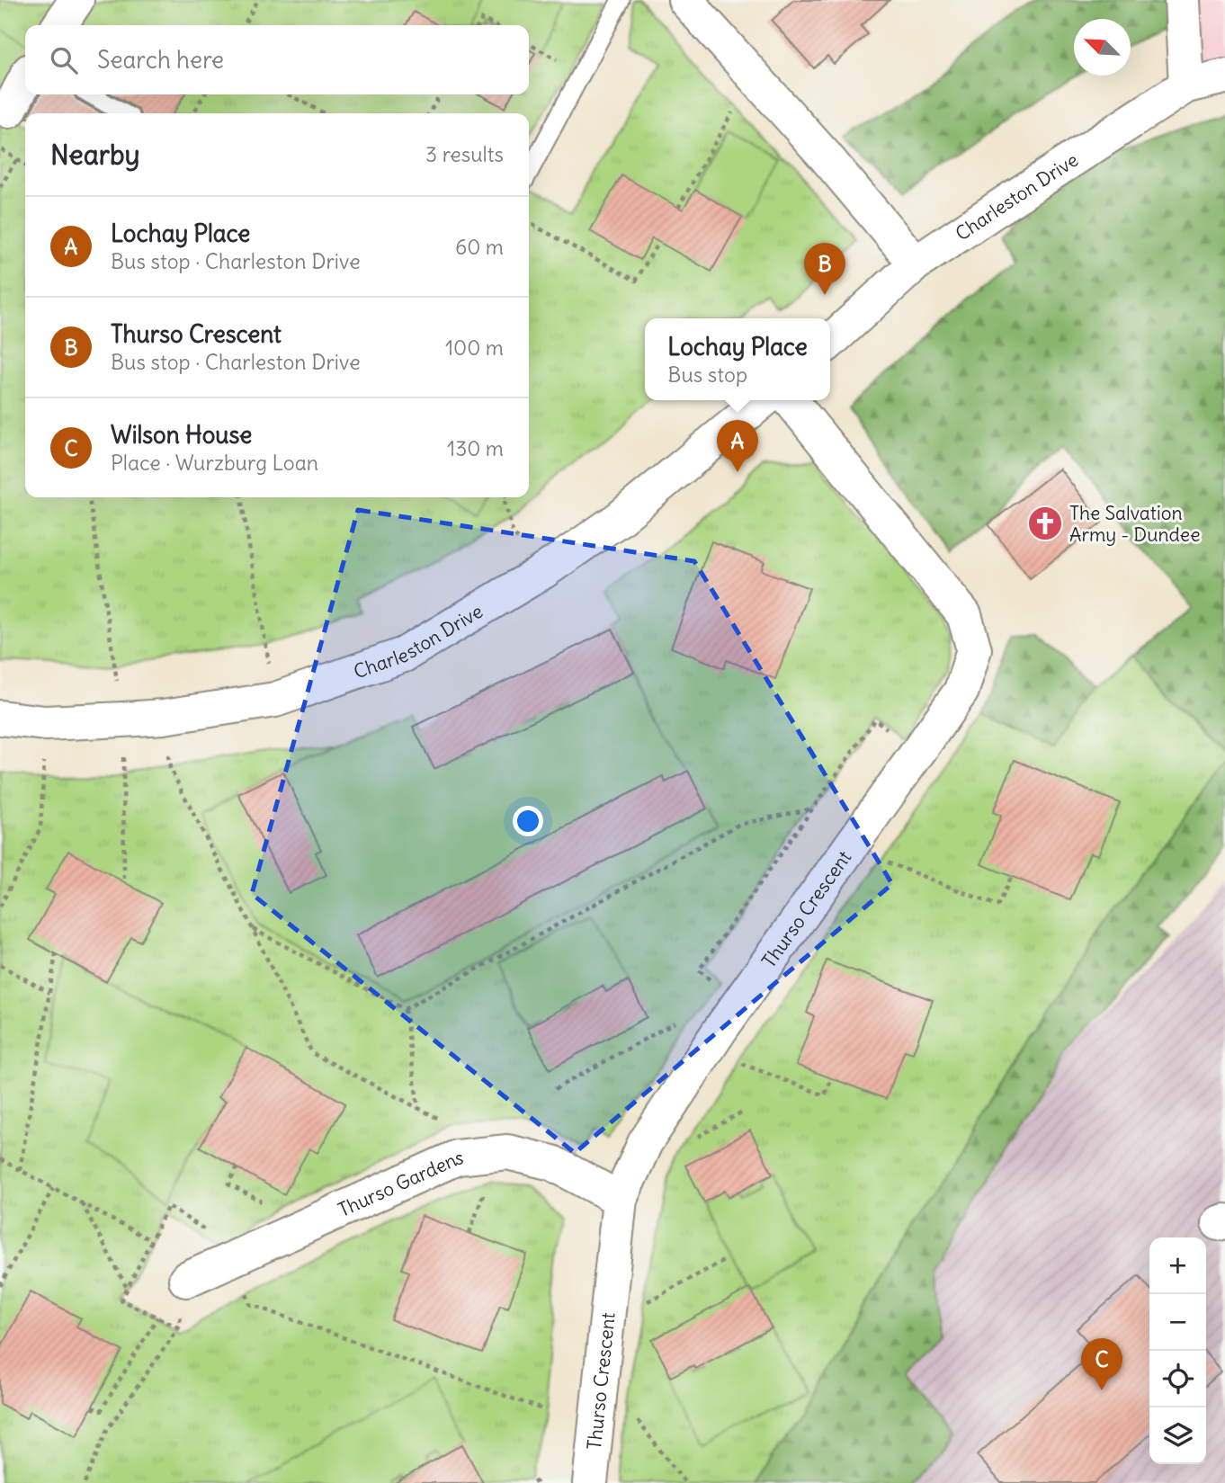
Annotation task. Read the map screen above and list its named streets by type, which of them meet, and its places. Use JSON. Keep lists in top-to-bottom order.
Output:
{
  "streets": {
    "street": ["Charleston Drive", "Thurso Crescent", "Thurso Gardens"]
  },
  "crossings": [
    ["Thurso Crescent", "Thurso Gardens"]
  ],
  "places": {
    "church": ["The Salvation Army - Dundee"]
  },
  "north": "top left",
  "page": {
    "search": "Search here",
    "heading": ["Nearby", "3 results"],
    "list": [
      {
        "mark": "A",
        "name": "Lochay Place",
        "note": "Bus stop · Charleston Drive",
        "value": "60 m"
      },
      {
        "mark": "B",
        "name": "Thurso Crescent",
        "note": "Bus stop · Charleston Drive",
        "value": "100 m"
      },
      {
        "mark": "C",
        "name": "Wilson House",
        "note": "Place · Wurzburg Loan",
        "value": "130 m"
      }
    ],
    "pins": ["B", "A", "C"],
    "popup": ["Lochay Place", "Bus stop"],
    "map_buttons": ["+", "−"]
  }
}
